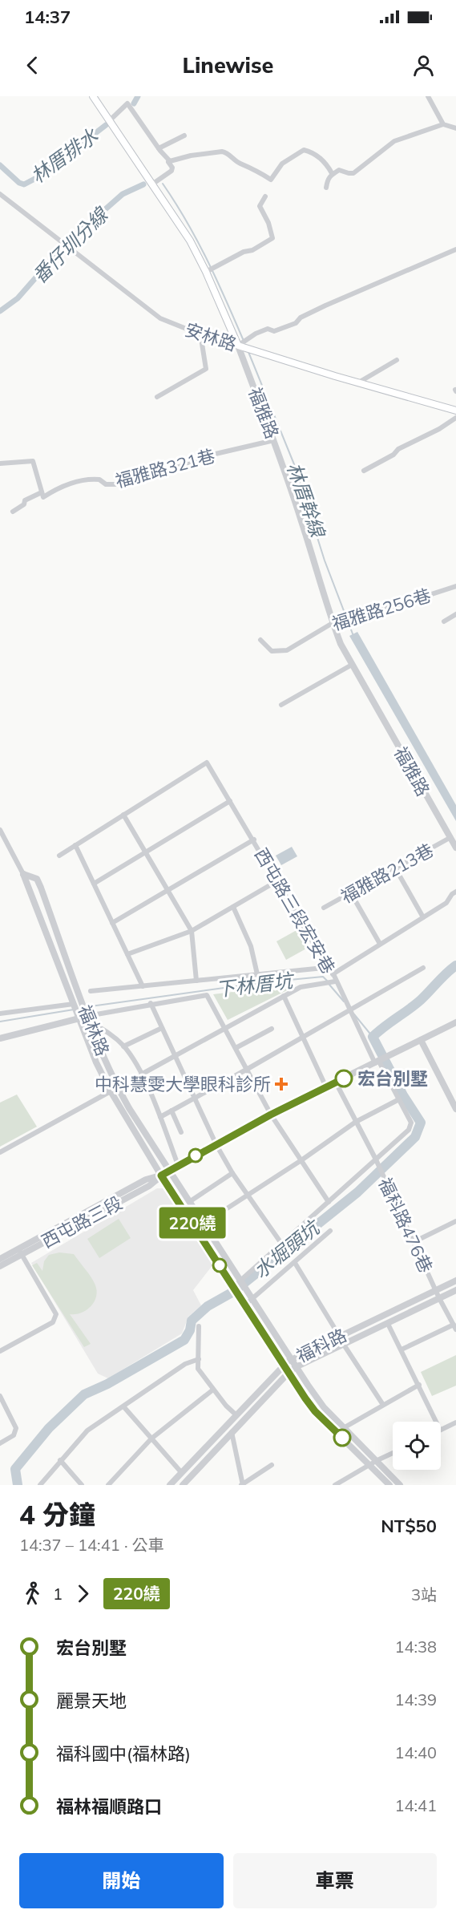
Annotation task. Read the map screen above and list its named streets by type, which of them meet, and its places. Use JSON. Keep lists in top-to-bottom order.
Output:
{
  "streets": {
    "main road": ["安林路", "福雅路"],
    "street": [
      "福雅路321巷",
      "福雅路256巷",
      "福雅路213巷",
      "西屯路三段宏安巷",
      "福林路",
      "西屯路三段",
      "福科路476巷",
      "福科路"
    ]
  },
  "crossings": [
    ["安林路", "福雅路"],
    ["福雅路", "福雅路321巷"],
    ["福雅路", "福雅路256巷"],
    ["福雅路", "福雅路213巷"],
    ["西屯路三段宏安巷", "福林路"],
    ["西屯路三段宏安巷", "西屯路三段"],
    ["西屯路三段宏安巷", "福科路476巷"],
    ["福林路", "西屯路三段"],
    ["福林路", "福科路"],
    ["西屯路三段", "福科路476巷"],
    ["福科路476巷", "福科路"]
  ],
  "water": [
    "林厝排水",
    "番仔圳分線",
    "林厝幹線",
    "下林厝坑",
    "水堀頭坑"
  ],
  "places": {
    "other": ["宏台別墅"],
    "health": ["中科慧雯大學眼科診所"]
  },
  "lines": ["bus line 220繞"],
  "page": {
    "status": "14:37",
    "header": "Linewise",
    "on_map": "220繞",
    "heading": ["4 分鐘", "14:37 – 14:41 · 公車", "NT$50"],
    "legs": ["1", "220繞", "3站"],
    "list": [
      {
        "name": "宏台別墅",
        "value": "14:38"
      },
      {
        "name": "麗景天地",
        "value": "14:39"
      },
      {
        "name": "福科國中(福林路)",
        "value": "14:40"
      },
      {
        "name": "福林福順路口",
        "value": "14:41"
      }
    ],
    "buttons": ["開始", "車票"]
  }
}
